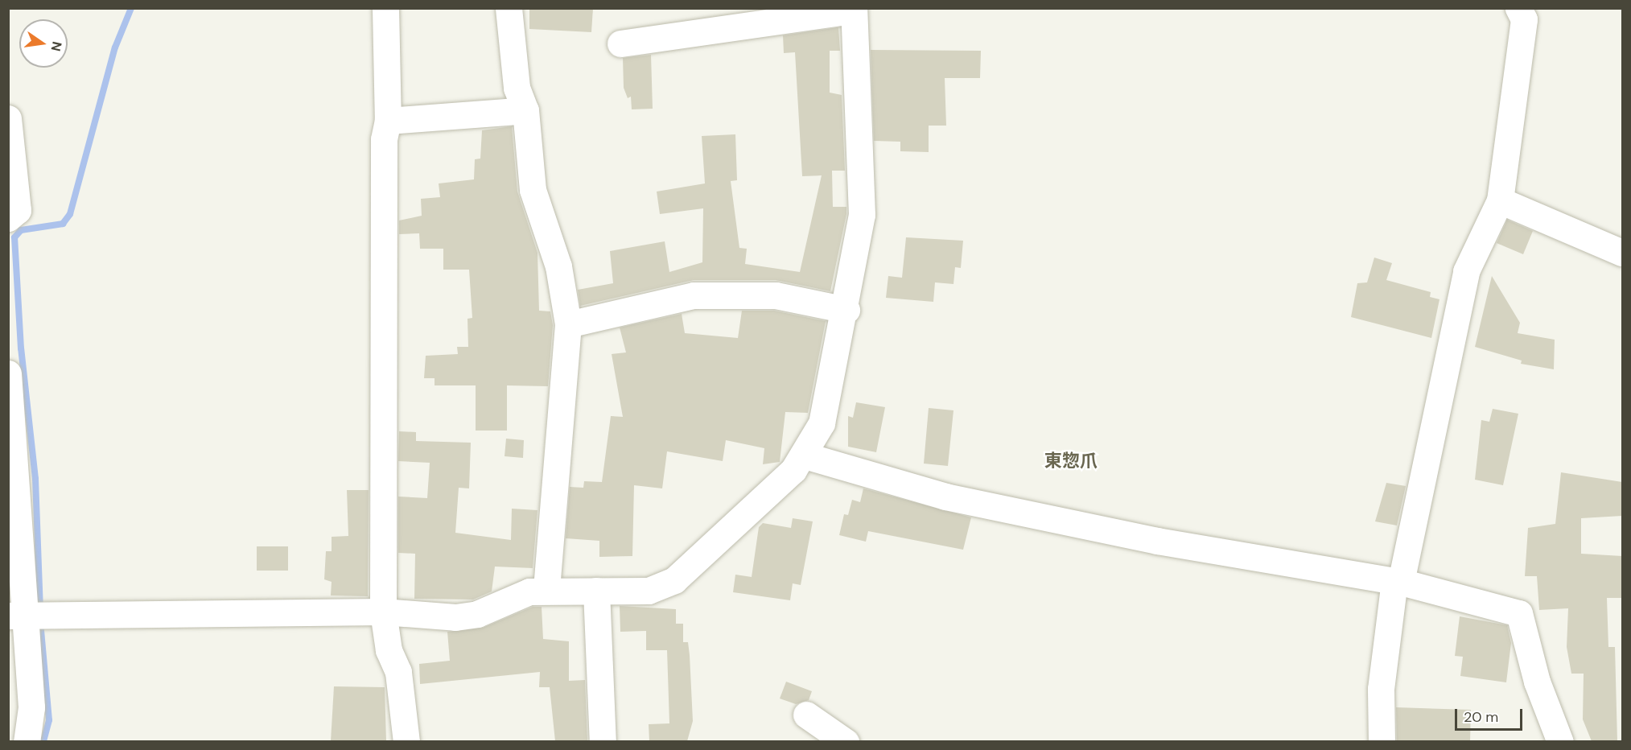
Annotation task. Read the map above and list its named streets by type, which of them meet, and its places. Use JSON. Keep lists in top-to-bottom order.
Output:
{
  "districts": ["東惣爪"],
  "scale_bar": "20 m",
  "north": "right"
}
